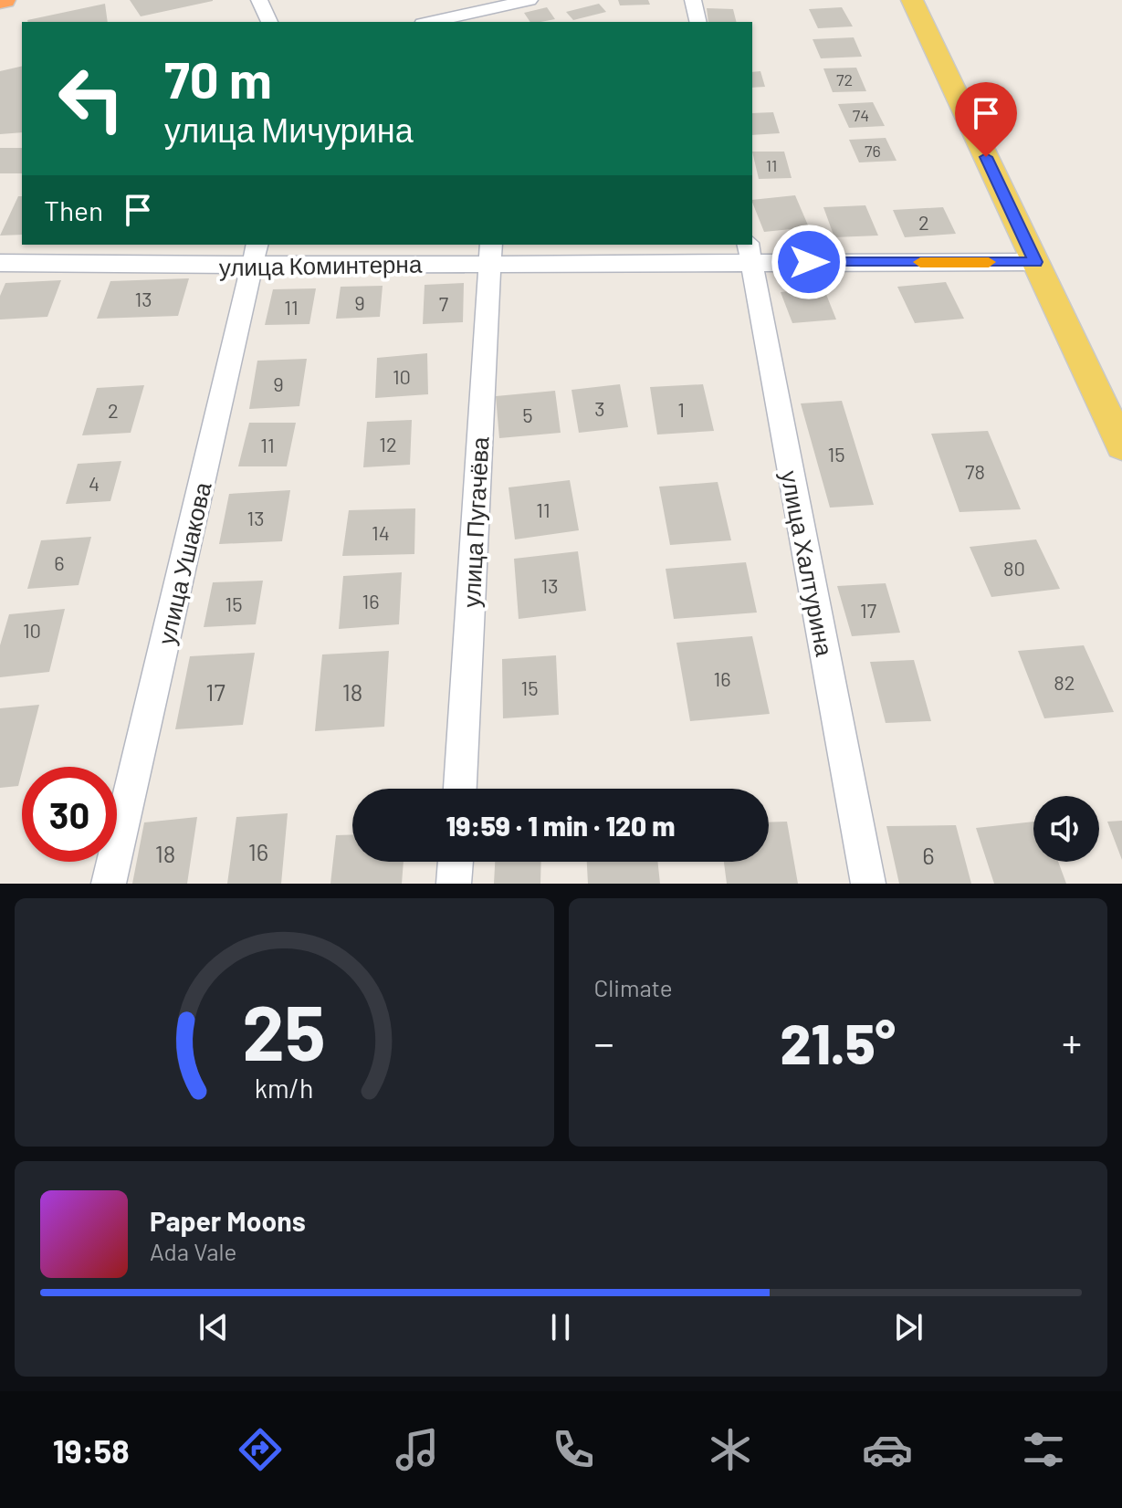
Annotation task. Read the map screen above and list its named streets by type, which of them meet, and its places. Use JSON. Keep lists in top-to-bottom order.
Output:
{
  "streets": {
    "street": [
      "улица Коминтерна",
      "улица Пугачёва",
      "улица Ушакова",
      "улица Халтурина"
    ]
  },
  "crossings": [
    ["улица Коминтерна", "улица Пугачёва"],
    ["улица Коминтерна", "улица Ушакова"],
    ["улица Коминтерна", "улица Халтурина"]
  ],
  "house_numbers": [
    "72",
    "74",
    "76",
    "11",
    "2",
    "13",
    "9",
    "7",
    "11",
    "10",
    "9",
    "3",
    "1",
    "2",
    "5",
    "12",
    "11",
    "15",
    "78",
    "4",
    "11",
    "13",
    "14",
    "6",
    "80",
    "13",
    "16",
    "15",
    "17",
    "10",
    "16",
    "82",
    "15",
    "17",
    "18",
    "16",
    "18",
    "6"
  ],
  "page": {
    "turn": ["70 m", "улица Мичурина"],
    "then": "Then",
    "limit": "30",
    "trip": "19:59 · 1 min · 120 m",
    "tile": "Climate",
    "heat": ["−", "21.5°", "+"],
    "song": ["Paper Moons", "Ada Vale"],
    "tabs": "19:58",
    "gauge": ["25", "km/h"]
  }
}
